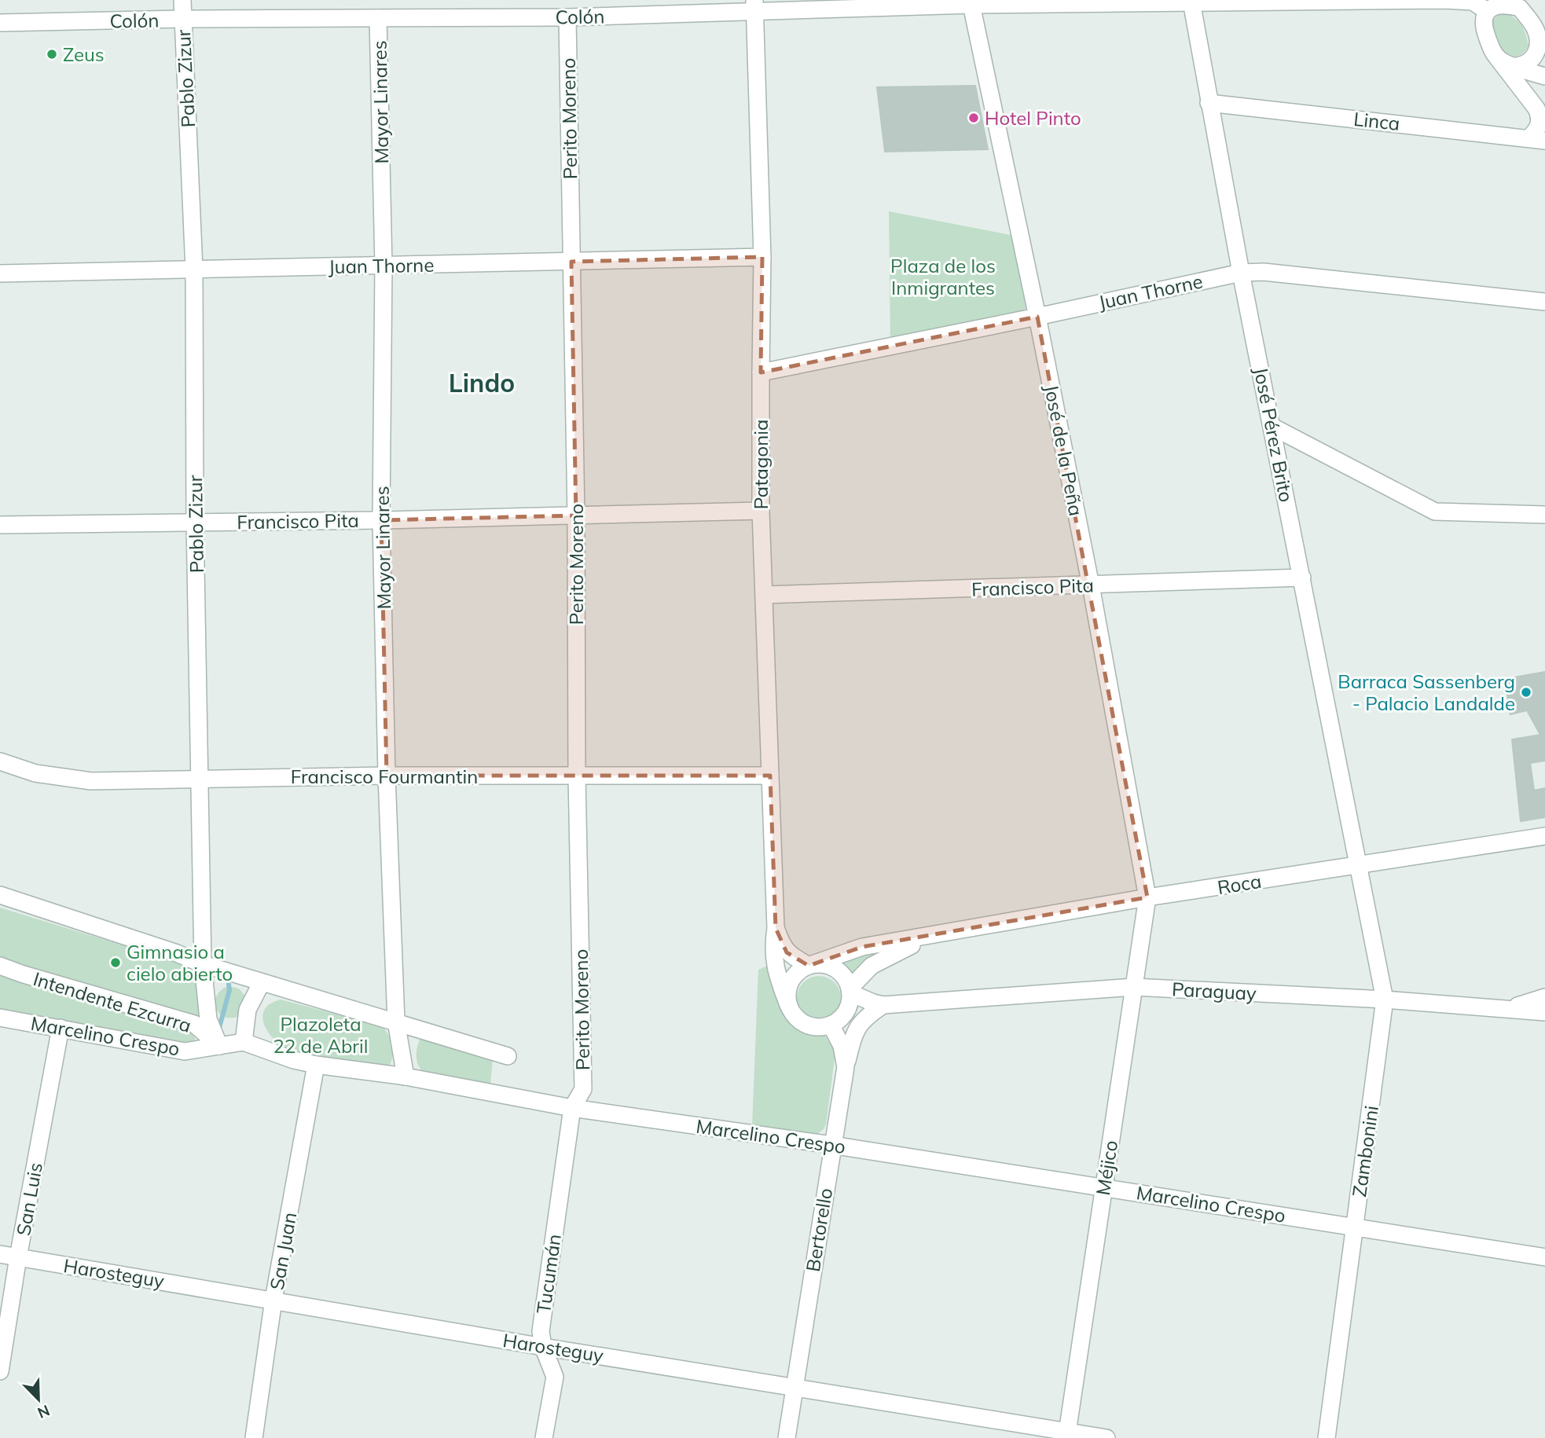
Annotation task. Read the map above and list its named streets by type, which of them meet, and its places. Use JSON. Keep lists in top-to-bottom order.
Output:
{
  "streets": {
    "street": [
      "Colón",
      "Pablo Zizur",
      "Mayor Linares",
      "Perito Moreno",
      "Linca",
      "Juan Thorne",
      "José Pérez Brito",
      "José de la Peña",
      "Patagonia",
      "Francisco Pita",
      "Francisco Fourmantin",
      "Roca",
      "Paraguay",
      "Intendente Ezcurra",
      "Marcelino Crespo",
      "Zambonini",
      "Méjico",
      "San Luis",
      "Bertorello",
      "San Juan",
      "Harosteguy",
      "Tucumán"
    ]
  },
  "crossings": [
    ["Colón", "Pablo Zizur"],
    ["Colón", "Mayor Linares"],
    ["Colón", "Perito Moreno"],
    ["Colón", "José Pérez Brito"],
    ["Colón", "José de la Peña"],
    ["Colón", "Patagonia"],
    ["Pablo Zizur", "Juan Thorne"],
    ["Pablo Zizur", "Francisco Pita"],
    ["Pablo Zizur", "Francisco Fourmantin"],
    ["Pablo Zizur", "Intendente Ezcurra"],
    ["Pablo Zizur", "Marcelino Crespo"],
    ["Mayor Linares", "Juan Thorne"],
    ["Mayor Linares", "Francisco Pita"],
    ["Mayor Linares", "Francisco Fourmantin"],
    ["Mayor Linares", "Marcelino Crespo"],
    ["Perito Moreno", "Juan Thorne"],
    ["Perito Moreno", "Francisco Pita"],
    ["Perito Moreno", "Francisco Fourmantin"],
    ["Perito Moreno", "Marcelino Crespo"],
    ["Perito Moreno", "Tucumán"],
    ["Linca", "José Pérez Brito"],
    ["Juan Thorne", "José Pérez Brito"],
    ["Juan Thorne", "José de la Peña"],
    ["Juan Thorne", "Patagonia"],
    ["José Pérez Brito", "Francisco Pita"],
    ["José Pérez Brito", "Roca"],
    ["José Pérez Brito", "Zambonini"],
    ["José de la Peña", "Francisco Pita"],
    ["José de la Peña", "Roca"],
    ["José de la Peña", "Méjico"],
    ["Patagonia", "Francisco Pita"],
    ["Patagonia", "Francisco Fourmantin"],
    ["Patagonia", "Paraguay"],
    ["Patagonia", "Bertorello"],
    ["Roca", "Zambonini"],
    ["Roca", "Méjico"],
    ["Paraguay", "Zambonini"],
    ["Paraguay", "Méjico"],
    ["Paraguay", "Bertorello"],
    ["Intendente Ezcurra", "Marcelino Crespo"],
    ["Marcelino Crespo", "Zambonini"],
    ["Marcelino Crespo", "Méjico"],
    ["Marcelino Crespo", "San Luis"],
    ["Marcelino Crespo", "Bertorello"],
    ["Marcelino Crespo", "San Juan"],
    ["Marcelino Crespo", "Tucumán"],
    ["Méjico", "Harosteguy"],
    ["San Luis", "Harosteguy"],
    ["Bertorello", "Harosteguy"],
    ["San Juan", "Harosteguy"],
    ["Harosteguy", "Tucumán"]
  ],
  "districts": ["Lindo"],
  "parks": ["Plaza de los Inmigrantes", "Plazoleta 22 de Abril"],
  "places": [
    "Zeus",
    "Hotel Pinto",
    "Barraca Sassenberg - Palacio Landalde",
    "Gimnasio a cielo abierto"
  ],
  "north": "bottom right"
}
